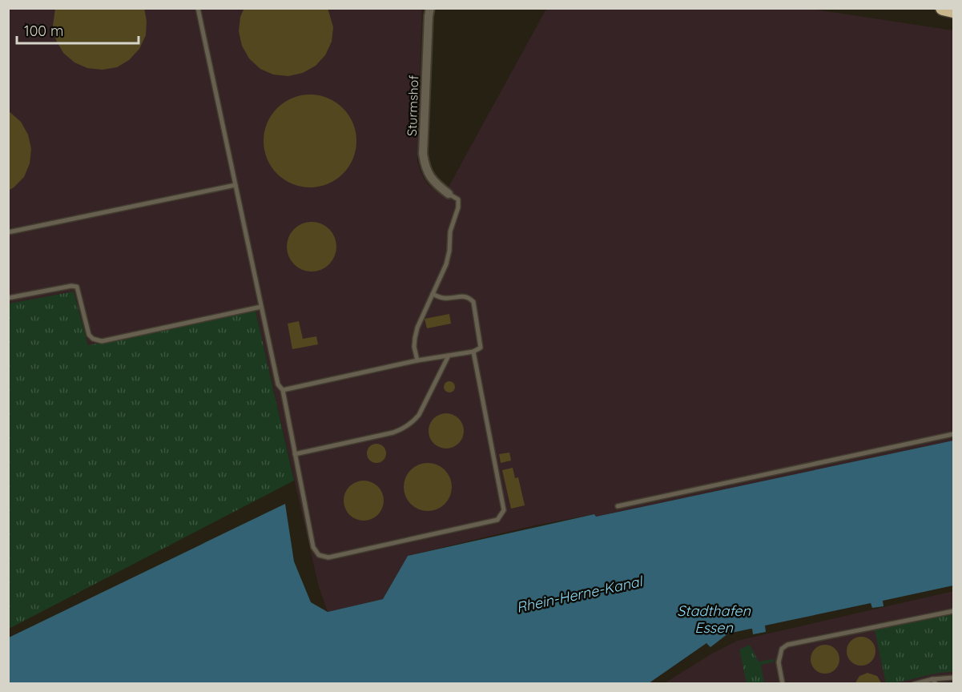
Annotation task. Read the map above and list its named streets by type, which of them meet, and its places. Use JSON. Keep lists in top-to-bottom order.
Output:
{
  "streets": {
    "street": ["Sturmshof"]
  },
  "water": ["Rhein-Herne-Kanal", "Stadthafen Essen"],
  "scale_bar": "100 m"
}
